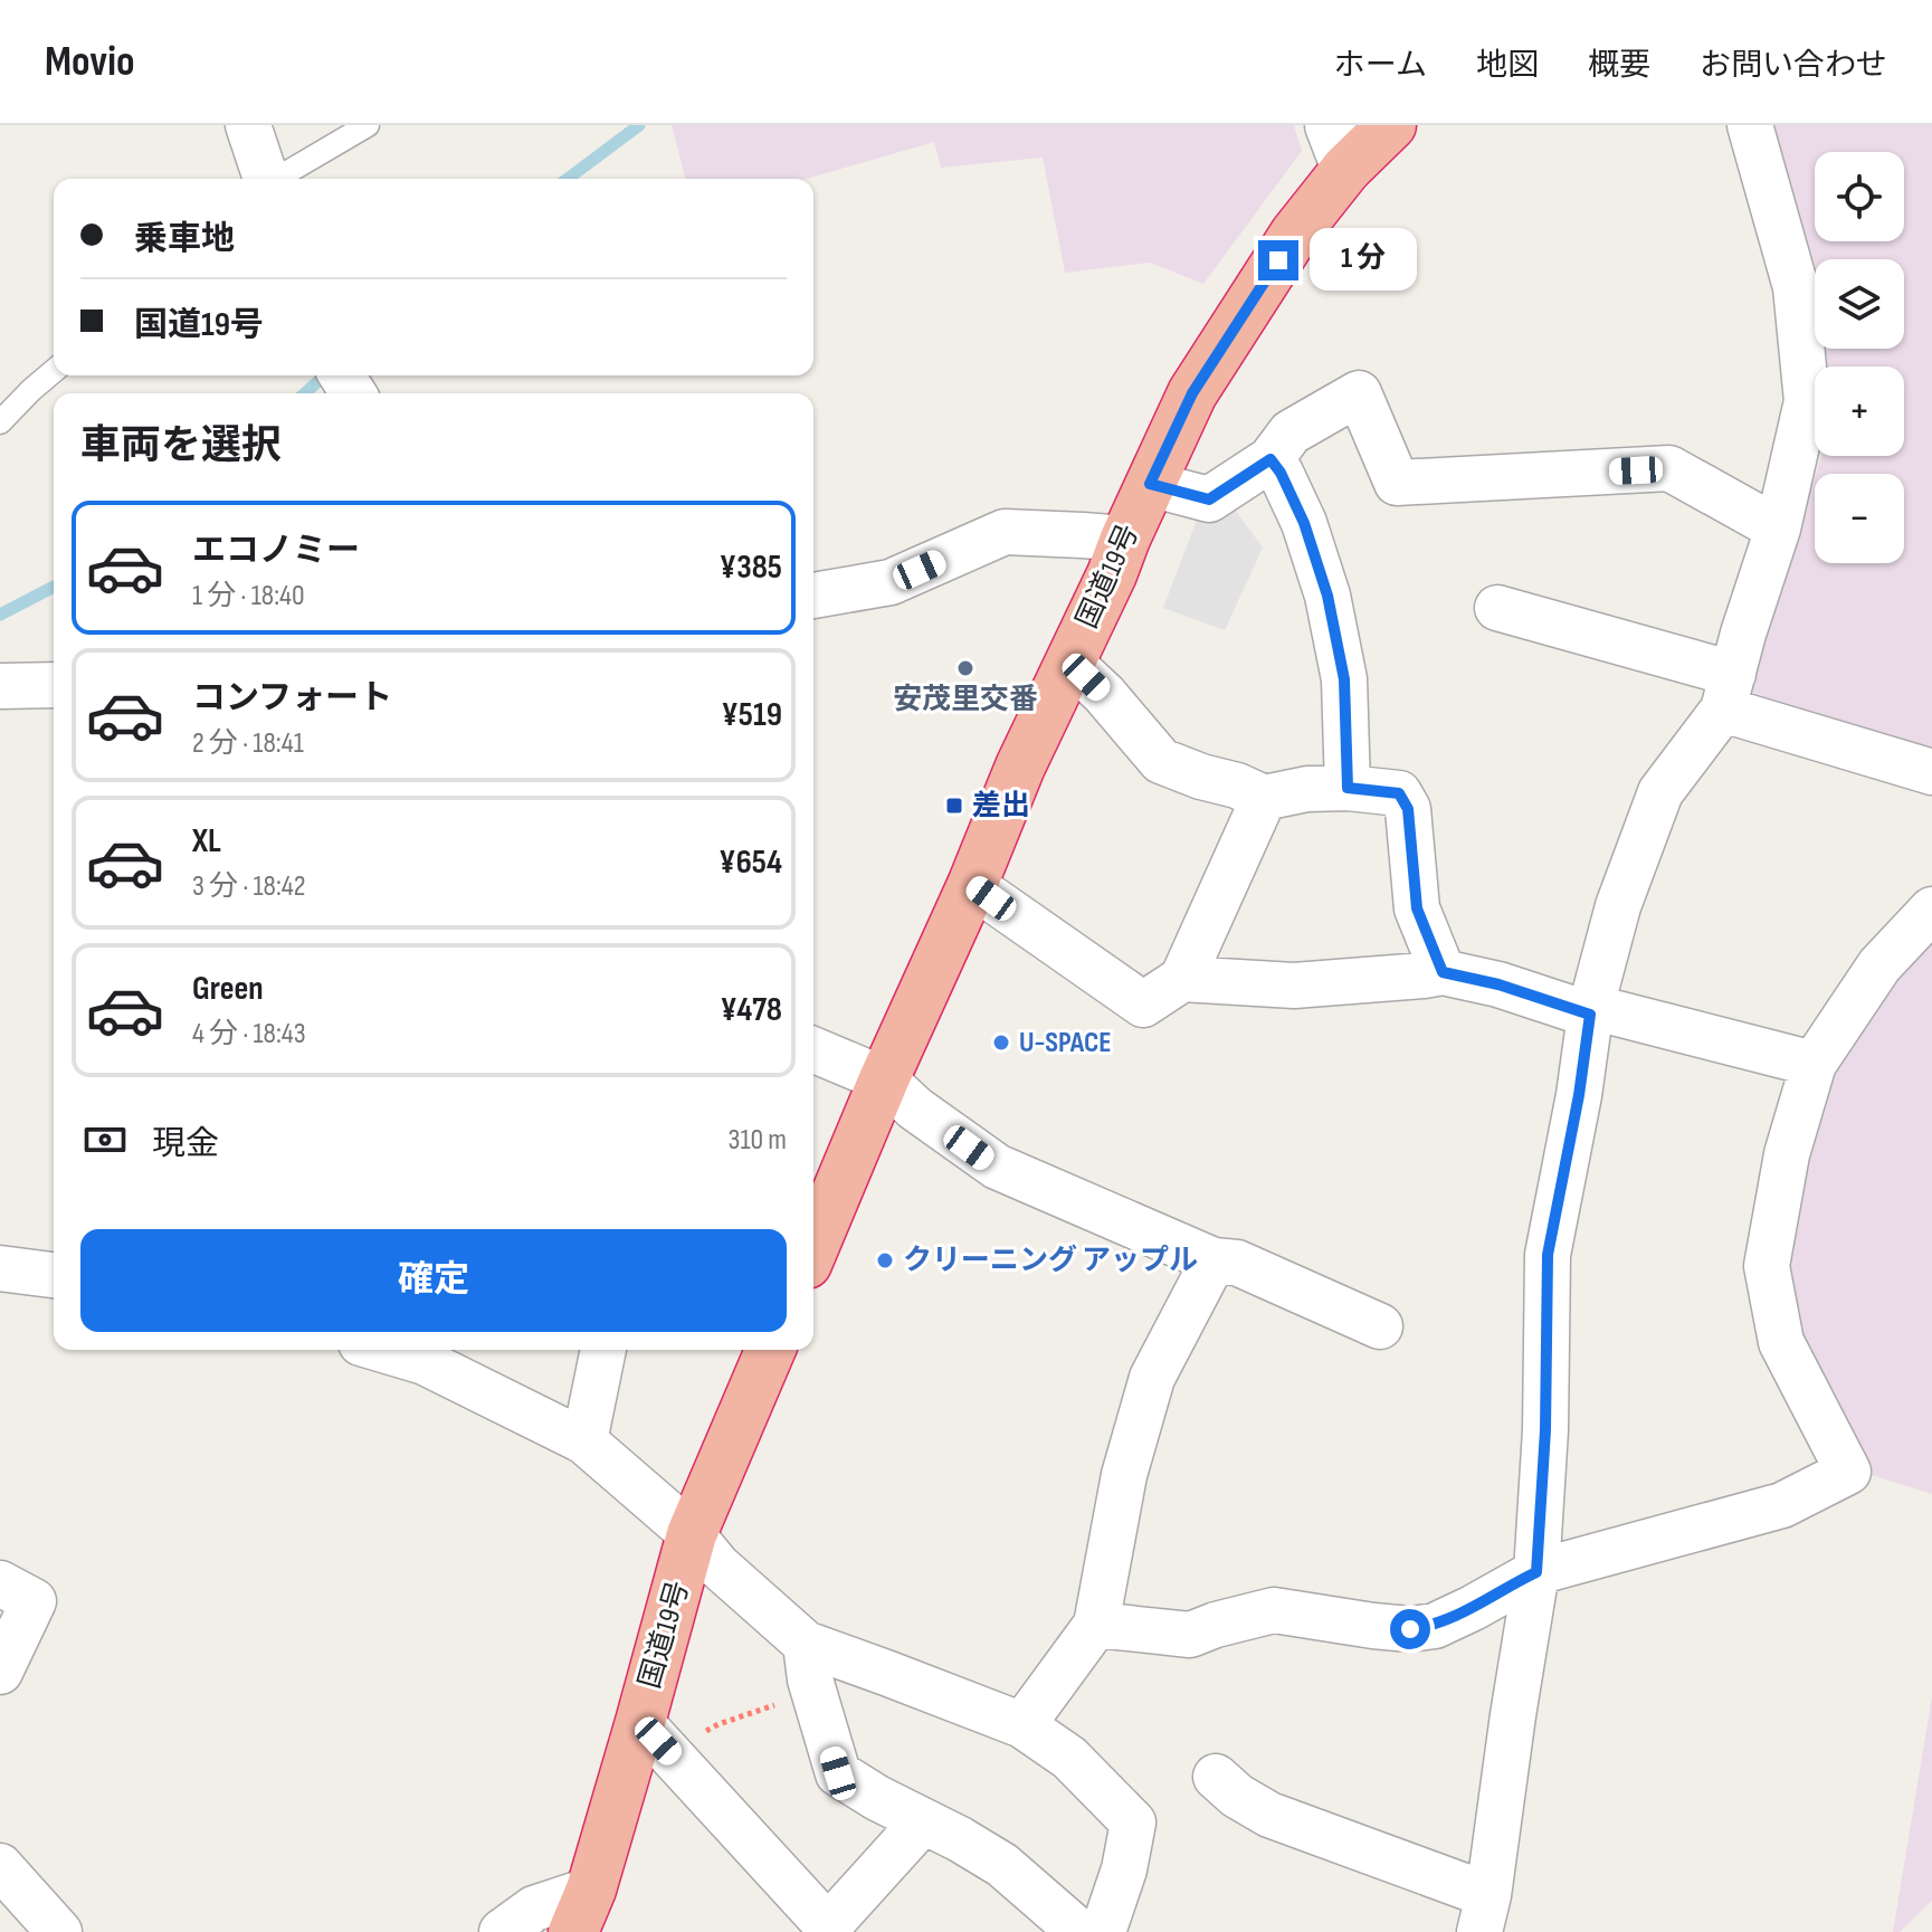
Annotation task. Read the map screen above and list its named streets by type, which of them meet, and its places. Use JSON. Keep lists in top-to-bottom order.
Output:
{
  "streets": {
    "highway": ["国道19号"]
  },
  "places": {
    "other": ["安茂里交番", "U-SPACE", "クリーニング アップル"],
    "transit": ["差出"]
  },
  "page": {
    "header": "Movio",
    "nav": [
      "ホーム",
      "地図",
      "概要",
      "お問い合わせ"
    ],
    "map_buttons": ["+", "−"],
    "banner": ["乗車地", "国道19号"],
    "bubble": "1 分",
    "heading": "車両を選択",
    "list": [
      {
        "name": "エコノミー",
        "note": "1 分 · 18:40",
        "value": "¥385"
      },
      {
        "name": "コンフォート",
        "note": "2 分 · 18:41",
        "value": "¥519"
      },
      {
        "name": "XL",
        "note": "3 分 · 18:42",
        "value": "¥654"
      },
      {
        "name": "Green",
        "note": "4 分 · 18:43",
        "value": "¥478"
      }
    ],
    "pay": ["現金", "310 m"],
    "buttons": "確定"
  }
}
